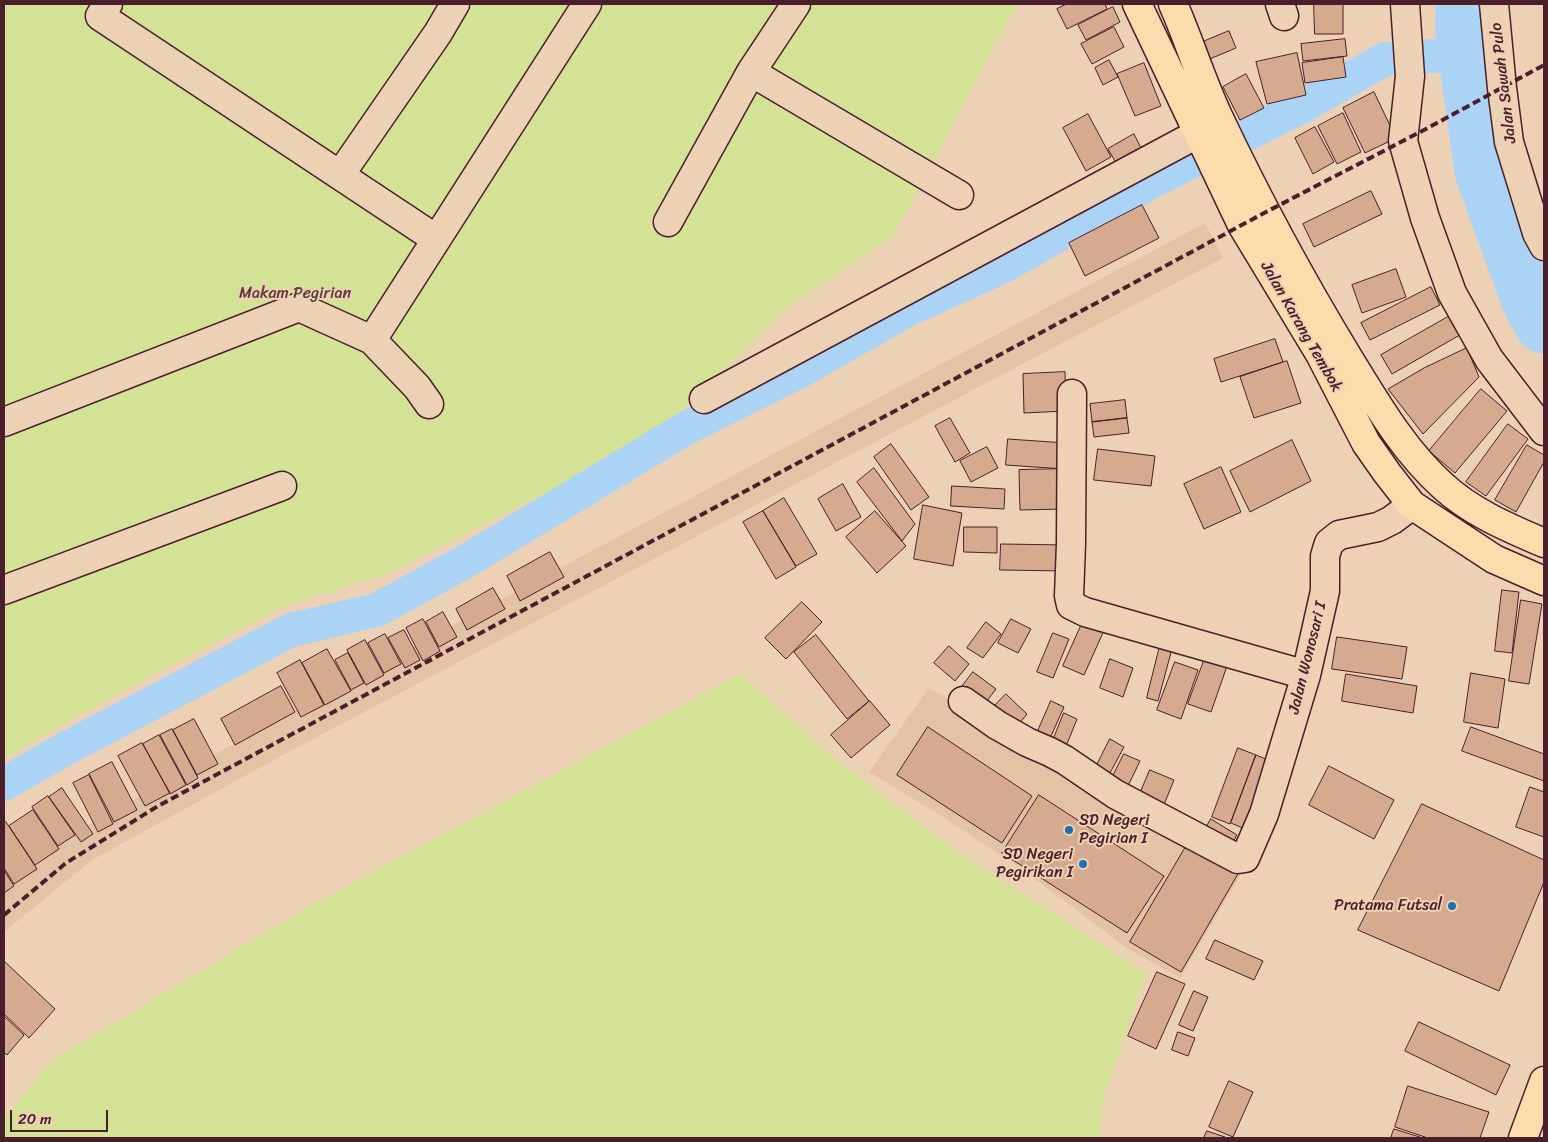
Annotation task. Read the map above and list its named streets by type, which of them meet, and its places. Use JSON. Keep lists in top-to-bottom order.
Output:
{
  "streets": {
    "main road": ["Jalan Karang Tembok"],
    "street": ["Jalan Sawah Pulo", "Jalan Wonosari I"]
  },
  "crossings": [
    ["Jalan Karang Tembok", "Jalan Wonosari I"]
  ],
  "parks": ["Makam Pegirian"],
  "places": ["SD Negeri Pegirian I", "SD Negeri Pegirikan I", "Pratama Futsal"],
  "scale_bar": "20 m"
}
